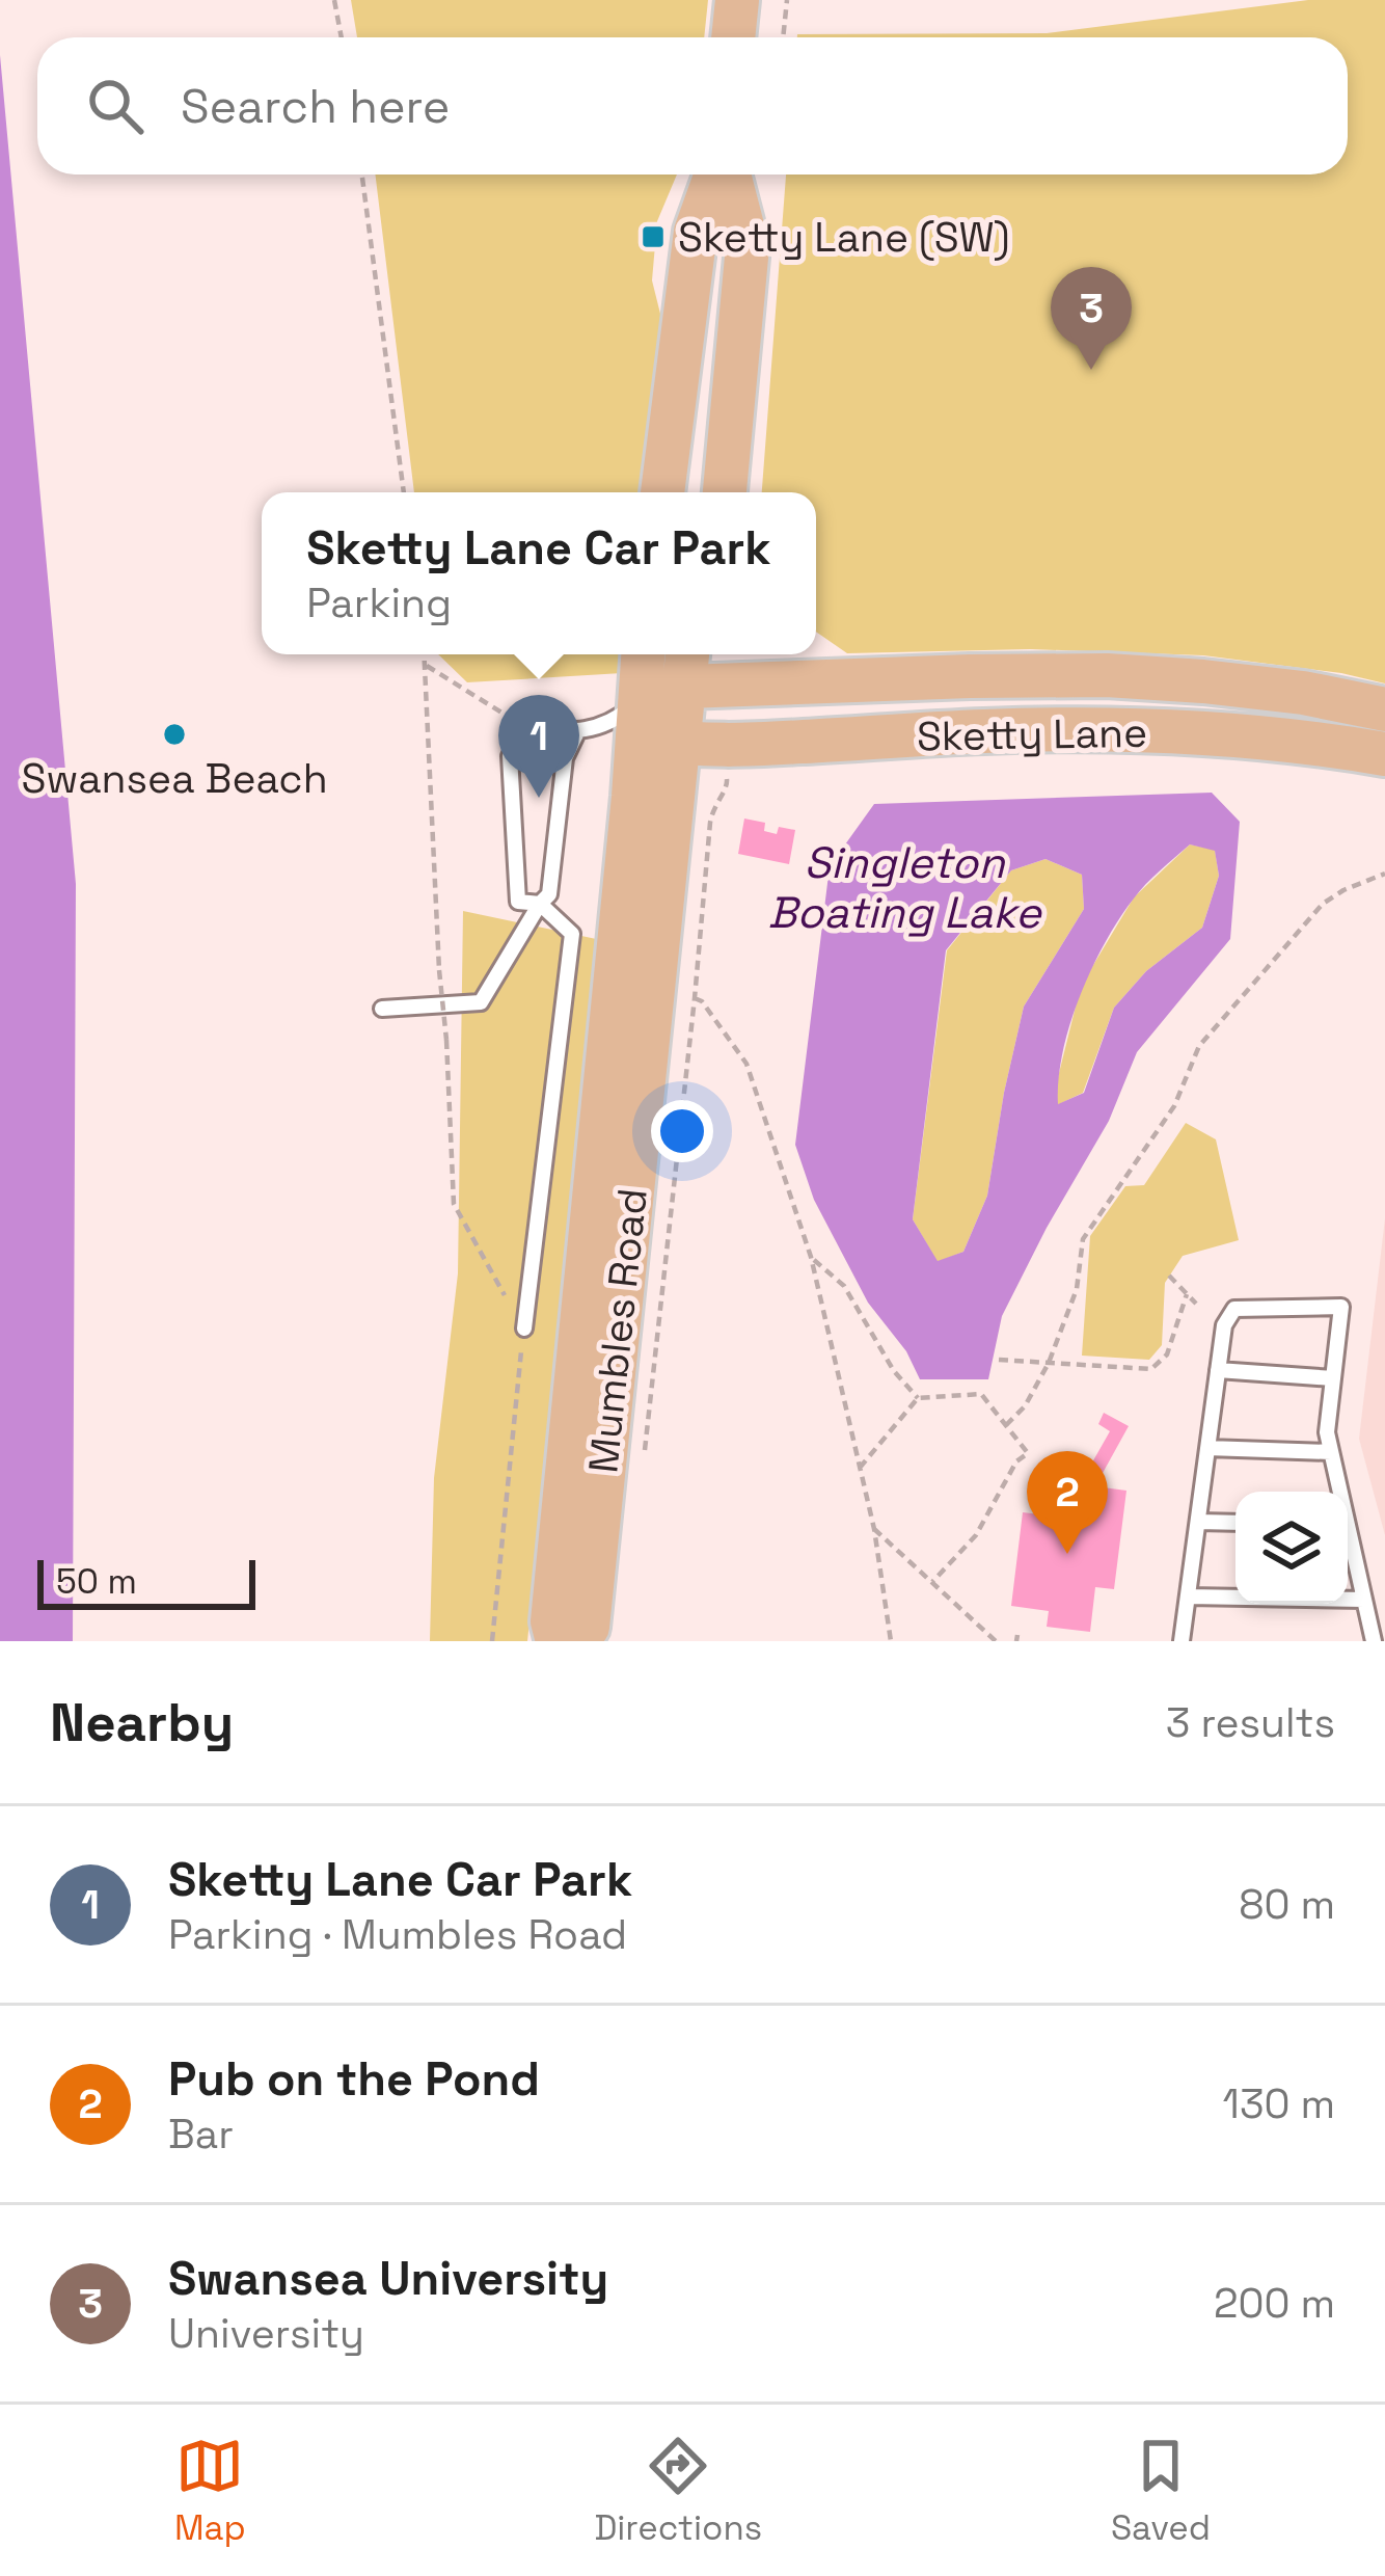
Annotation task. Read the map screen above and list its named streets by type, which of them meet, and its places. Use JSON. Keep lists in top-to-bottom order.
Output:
{
  "streets": {
    "main road": ["Sketty Lane", "Mumbles Road"]
  },
  "crossings": [
    ["Sketty Lane", "Mumbles Road"]
  ],
  "water": ["Singleton Boating Lake"],
  "places": {
    "transit": ["Sketty Lane (SW)"],
    "other": ["Swansea Beach"]
  },
  "scale_bar": "50 m",
  "page": {
    "search": "Search here",
    "pins": ["3", "1", "2"],
    "popup": ["Sketty Lane Car Park", "Parking"],
    "scale": "50 m",
    "heading": ["Nearby", "3 results"],
    "list": [
      {
        "mark": "1",
        "name": "Sketty Lane Car Park",
        "note": "Parking · Mumbles Road",
        "value": "80 m"
      },
      {
        "mark": "2",
        "name": "Pub on the Pond",
        "note": "Bar",
        "value": "130 m"
      },
      {
        "mark": "3",
        "name": "Swansea University",
        "note": "University",
        "value": "200 m"
      }
    ],
    "nav": ["Map", "Directions", "Saved"]
  }
}
